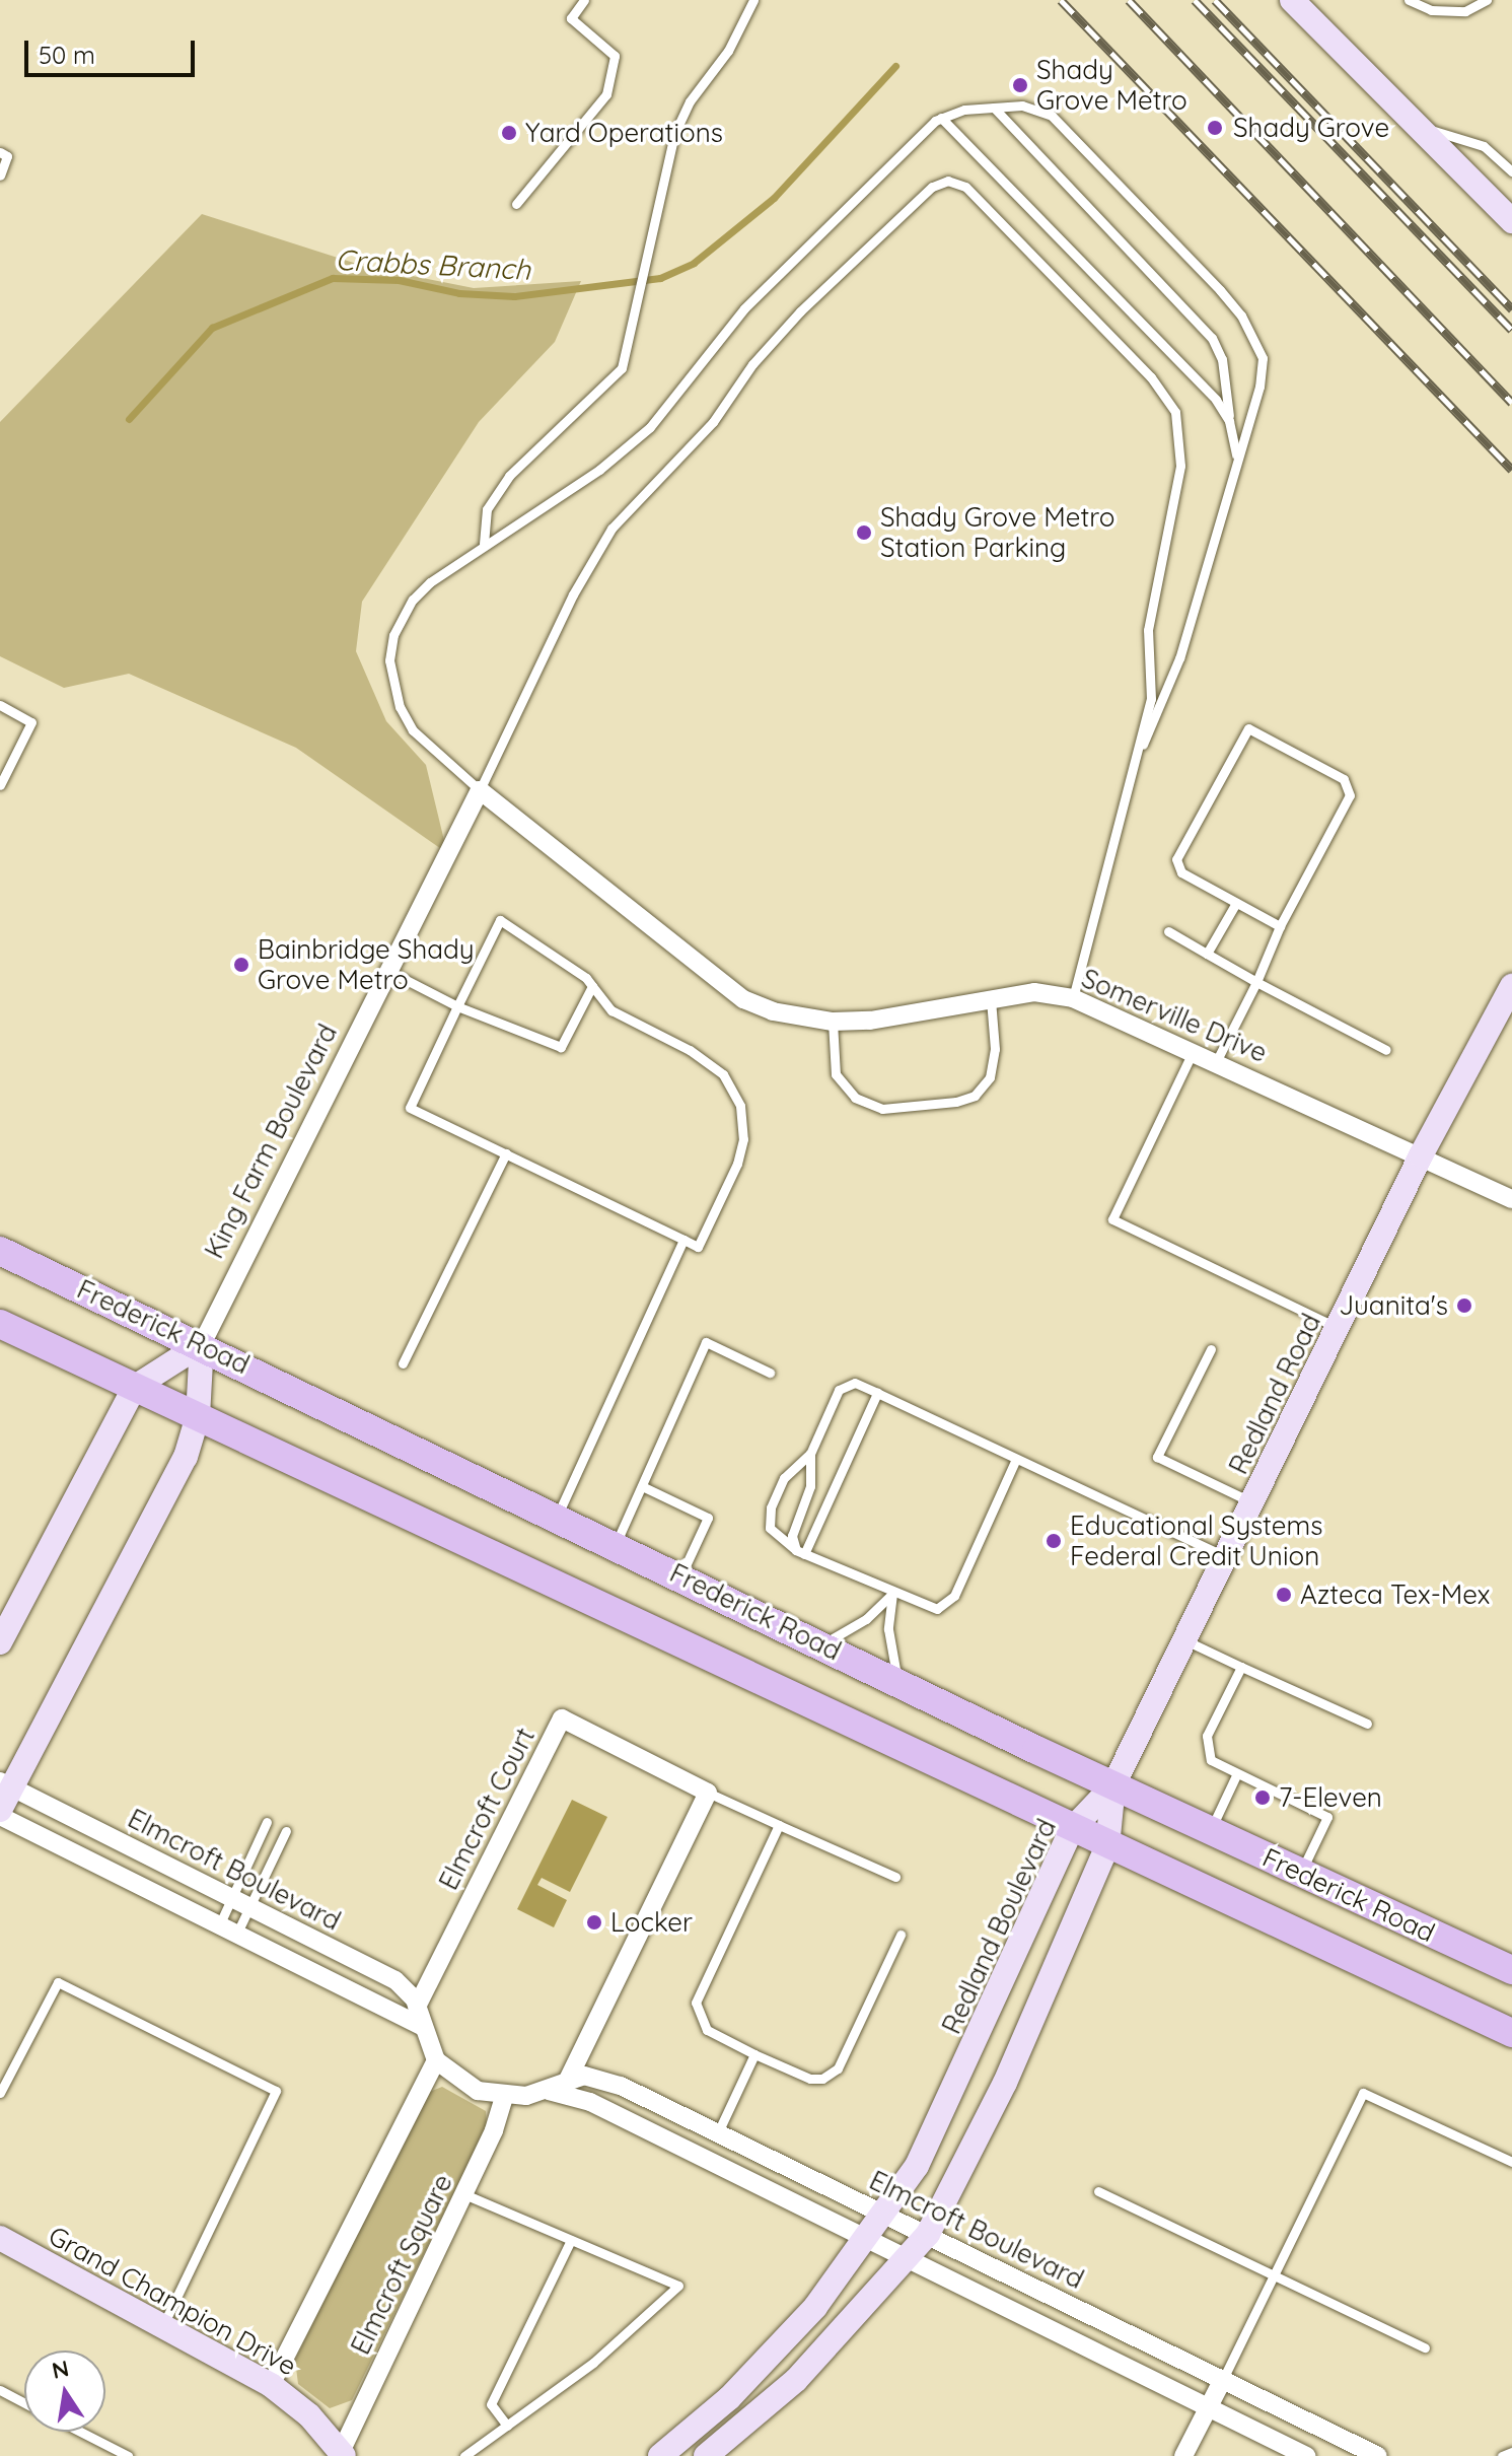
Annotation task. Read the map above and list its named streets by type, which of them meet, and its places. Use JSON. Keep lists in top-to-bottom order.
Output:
{
  "streets": {
    "main road": [
      "King Farm Boulevard",
      "Frederick Road",
      "Redland Road",
      "Redland Boulevard",
      "Grand Champion Drive"
    ],
    "street": [
      "Somerville Drive",
      "Elmcroft Court",
      "Elmcroft Boulevard",
      "Elmcroft Square"
    ]
  },
  "crossings": [
    ["Somerville Drive", "King Farm Boulevard"],
    ["Somerville Drive", "Redland Road"],
    ["King Farm Boulevard", "Frederick Road"],
    ["King Farm Boulevard", "Elmcroft Boulevard"],
    ["Frederick Road", "Redland Road"],
    ["Frederick Road", "Redland Boulevard"],
    ["Redland Road", "Redland Boulevard"],
    ["Elmcroft Court", "Elmcroft Boulevard"],
    ["Elmcroft Boulevard", "Redland Boulevard"],
    ["Elmcroft Boulevard", "Elmcroft Square"],
    ["Elmcroft Square", "Grand Champion Drive"]
  ],
  "water": ["Crabbs Branch"],
  "places": [
    "Shady Grove Metro",
    "Shady Grove",
    "Yard Operations",
    "Shady Grove Metro Station Parking",
    "Bainbridge Shady Grove Metro",
    "Juanita's",
    "Educational Systems Federal Credit Union",
    "Azteca Tex-Mex",
    "7-Eleven",
    "Locker"
  ],
  "scale_bar": "50 m",
  "north": "top"
}
